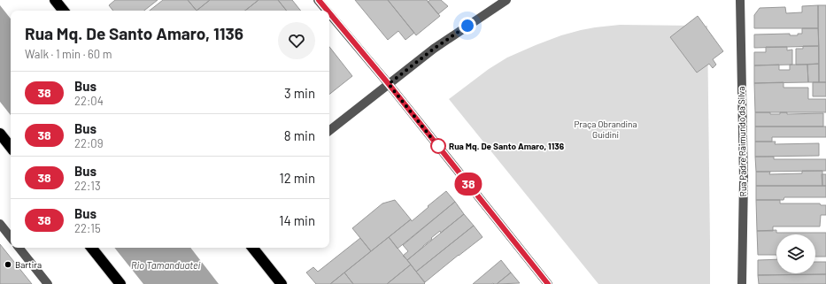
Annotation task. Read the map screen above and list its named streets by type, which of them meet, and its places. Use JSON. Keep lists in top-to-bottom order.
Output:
{
  "streets": {
    "street": ["Rua Padre Raimundo da Silva"]
  },
  "water": ["Rio Tamanduateí"],
  "parks": ["Praça Obrandina Guidini"],
  "places": ["Rua Mq. De Santo Amaro, 1136", "Bartira"],
  "lines": ["bus line 38"],
  "page": {
    "on_map": "38",
    "heading": ["Rua Mq. De Santo Amaro, 1136", "Walk · 1 min · 60 m"],
    "list": [
      {
        "mark": "38",
        "name": "Bus",
        "note": "22:04",
        "value": "3 min"
      },
      {
        "mark": "38",
        "name": "Bus",
        "note": "22:09",
        "value": "8 min"
      },
      {
        "mark": "38",
        "name": "Bus",
        "note": "22:13",
        "value": "12 min"
      },
      {
        "mark": "38",
        "name": "Bus",
        "note": "22:15",
        "value": "14 min"
      }
    ]
  }
}
